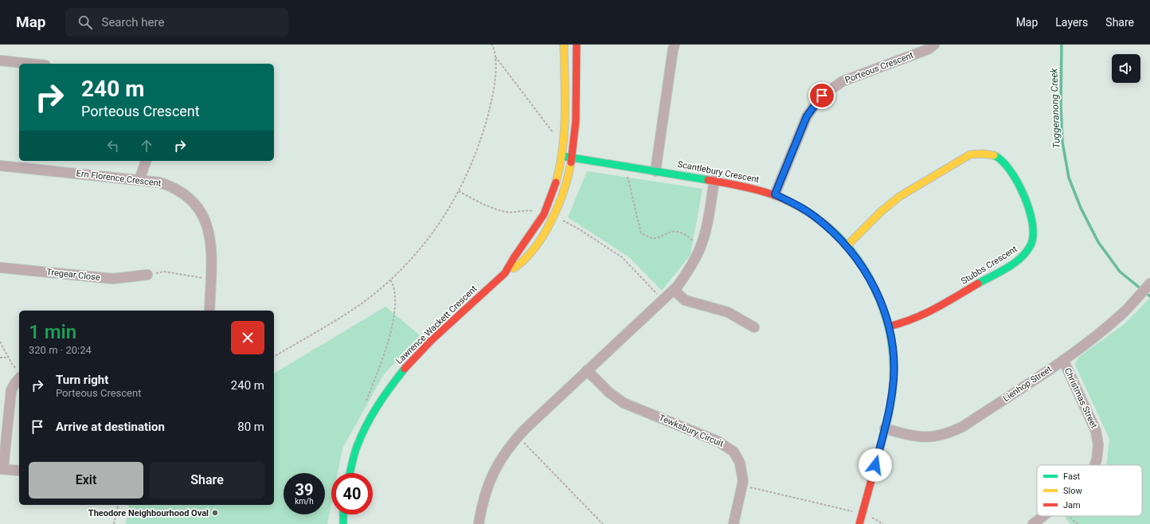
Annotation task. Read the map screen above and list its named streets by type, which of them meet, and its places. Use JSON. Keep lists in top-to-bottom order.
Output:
{
  "streets": {
    "street": [
      "Porteous Crescent",
      "Scantlebury Crescent",
      "Ern Florence Crescent",
      "Stubbs Crescent",
      "Tregear Close",
      "Lawrence Wackett Crescent",
      "Lienhop Street",
      "Christmas Street",
      "Tewksbury Circuit"
    ]
  },
  "crossings": [
    ["Porteous Crescent", "Scantlebury Crescent"],
    ["Scantlebury Crescent", "Stubbs Crescent"],
    ["Scantlebury Crescent", "Lawrence Wackett Crescent"],
    ["Scantlebury Crescent", "Lienhop Street"],
    ["Lienhop Street", "Christmas Street"]
  ],
  "water": ["Tuggeranong Creek"],
  "places": ["Theodore Neighbourhood Oval"],
  "legend": ["Fast", "Slow", "Jam"],
  "page": {
    "header": "Map",
    "search": "Search here",
    "nav": ["Map", "Layers", "Share"],
    "turn": ["240 m", "Porteous Crescent"],
    "heading": ["1 min", "320 m · 20:24"],
    "list": [
      {
        "name": "Turn right",
        "note": "Porteous Crescent",
        "value": "240 m"
      },
      {
        "name": "Arrive at destination",
        "value": "80 m"
      }
    ],
    "buttons": ["Exit", "Share"],
    "speed": "39 km/h",
    "limit": "40"
  }
}
